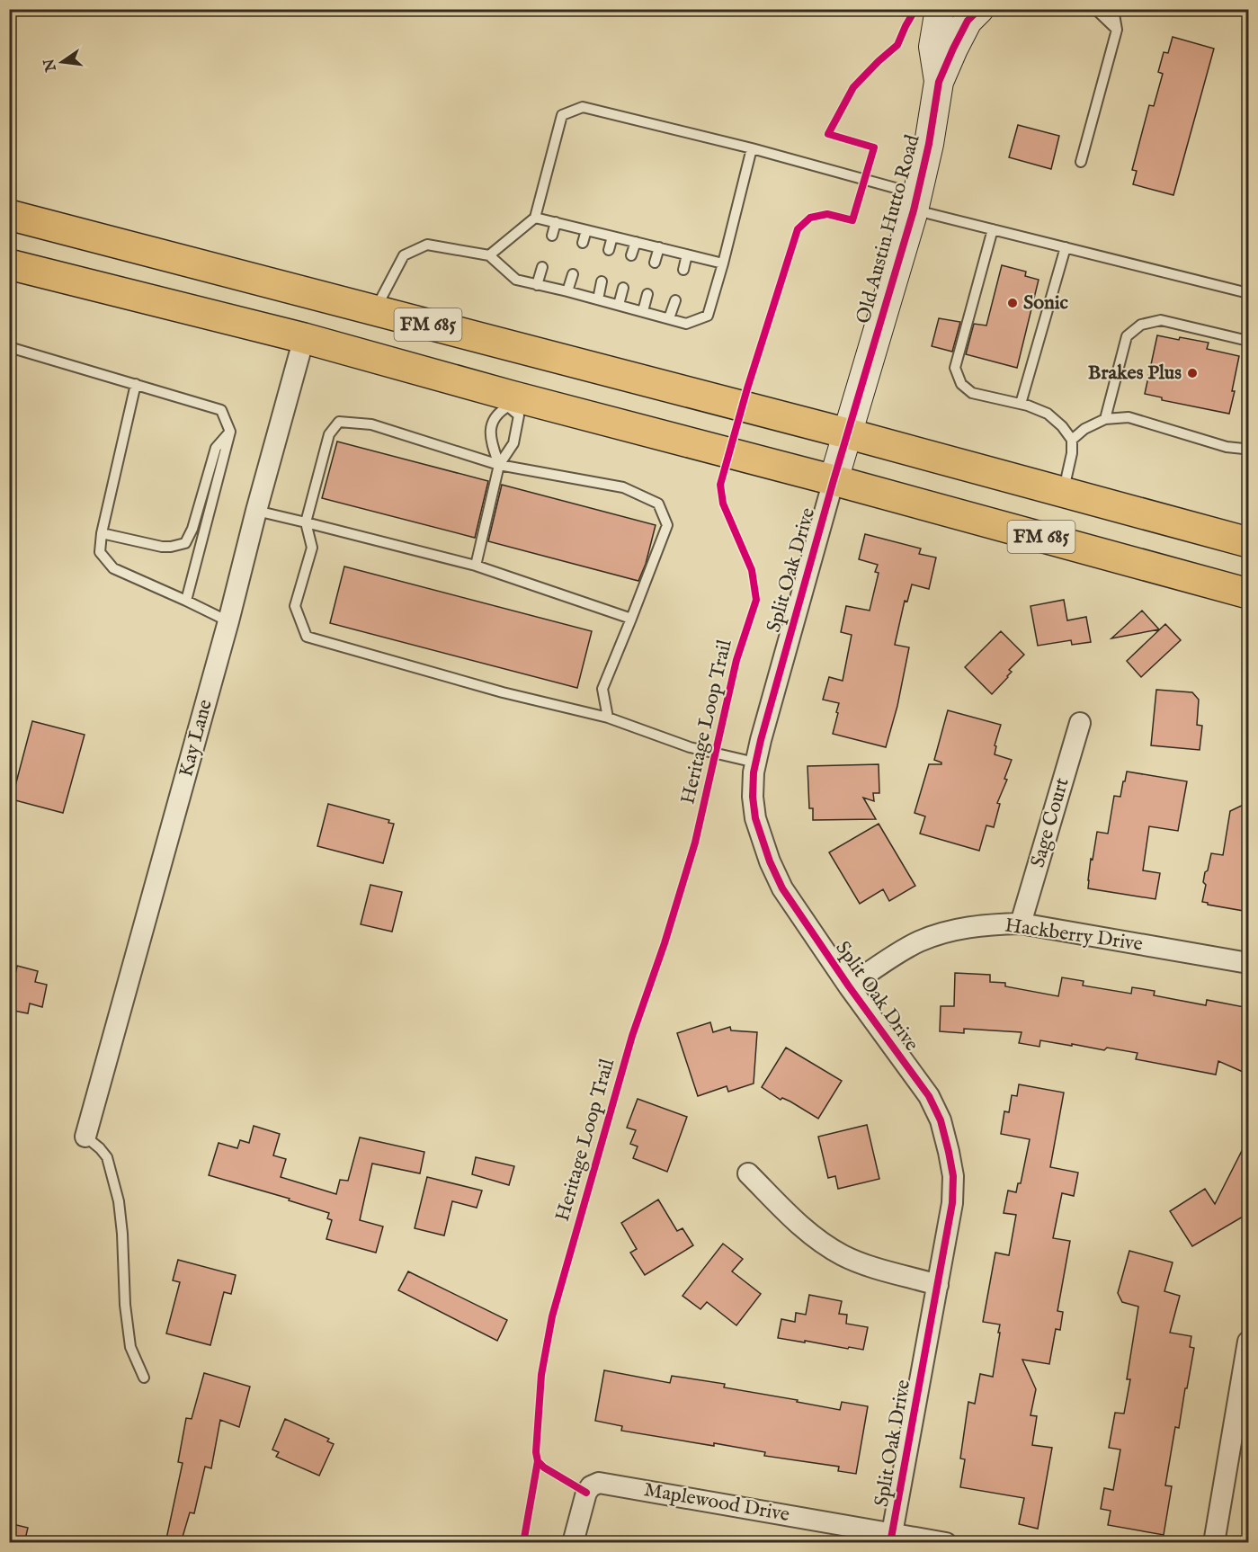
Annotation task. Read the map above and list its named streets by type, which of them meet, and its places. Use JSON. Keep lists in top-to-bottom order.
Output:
{
  "streets": {
    "main road": ["FM 685"],
    "street": [
      "Old Austin Hutto Road",
      "Split Oak Drive",
      "Kay Lane",
      "Sage Court",
      "Hackberry Drive",
      "Maplewood Drive"
    ],
    "cycle path": ["Heritage Loop Trail"]
  },
  "crossings": [
    ["Old Austin Hutto Road", "FM 685"],
    ["Old Austin Hutto Road", "Split Oak Drive"],
    ["FM 685", "Split Oak Drive"],
    ["FM 685", "Kay Lane"],
    ["Split Oak Drive", "Hackberry Drive"],
    ["Split Oak Drive", "Maplewood Drive"],
    ["Sage Court", "Hackberry Drive"]
  ],
  "places": ["Sonic", "Brakes Plus"],
  "north": "left"
}
